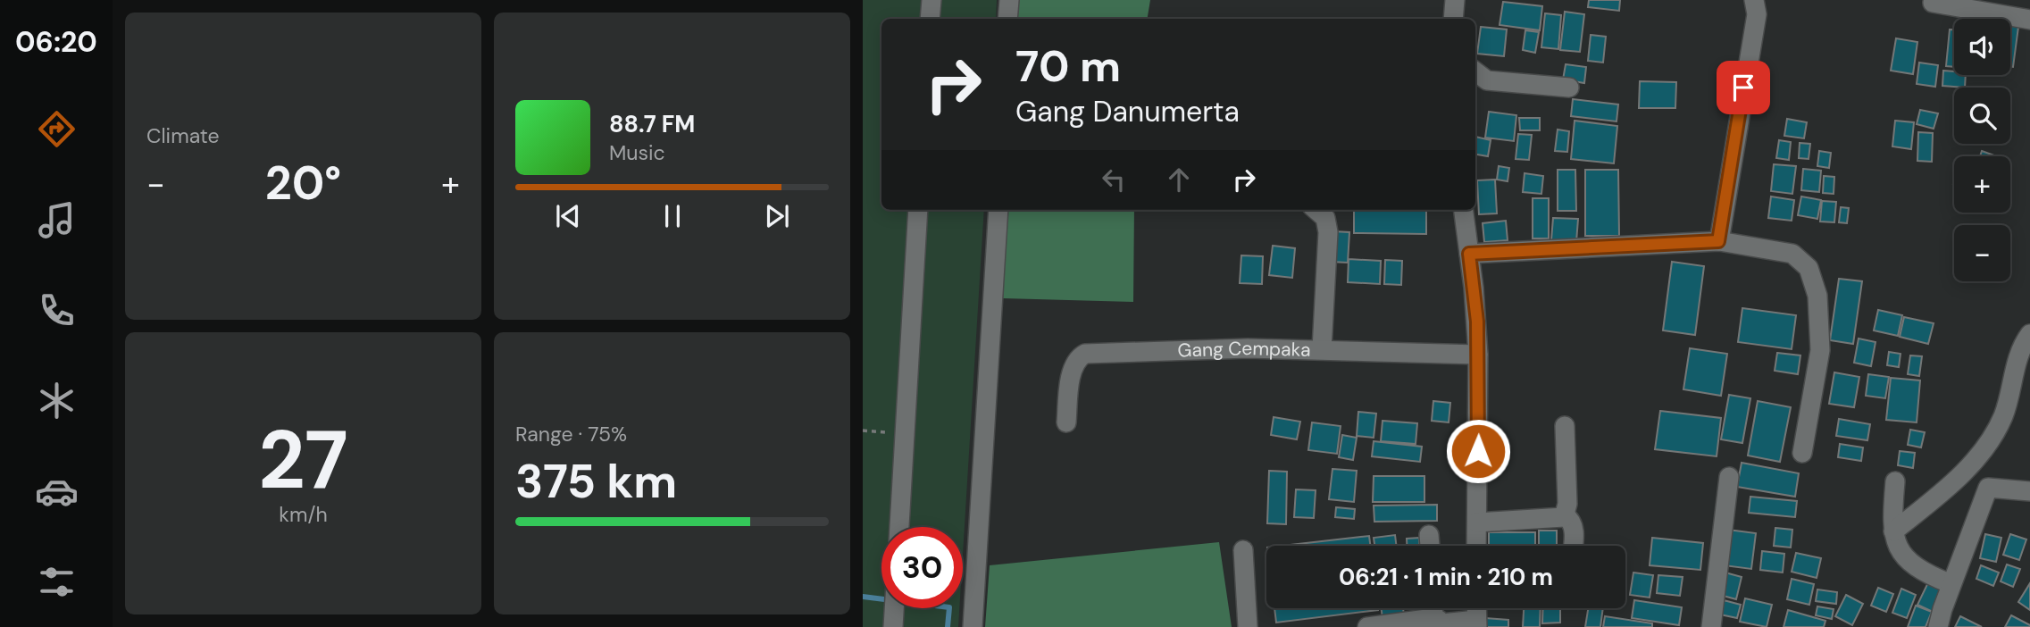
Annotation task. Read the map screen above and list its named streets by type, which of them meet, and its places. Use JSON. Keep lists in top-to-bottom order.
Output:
{
  "streets": {
    "street": ["Gang Cempaka"]
  },
  "page": {
    "tabs": "06:20",
    "tile": [
      "Climate",
      ["27", "km/h"],
      ["Range · 75%", "375 km"]
    ],
    "map_buttons": ["+", "−"],
    "turn": ["70 m", "Gang Danumerta"],
    "song": ["88.7 FM", "Music"],
    "heat": ["−", "20°", "+"],
    "limit": "30",
    "trip": "06:21 · 1 min · 210 m"
  }
}
